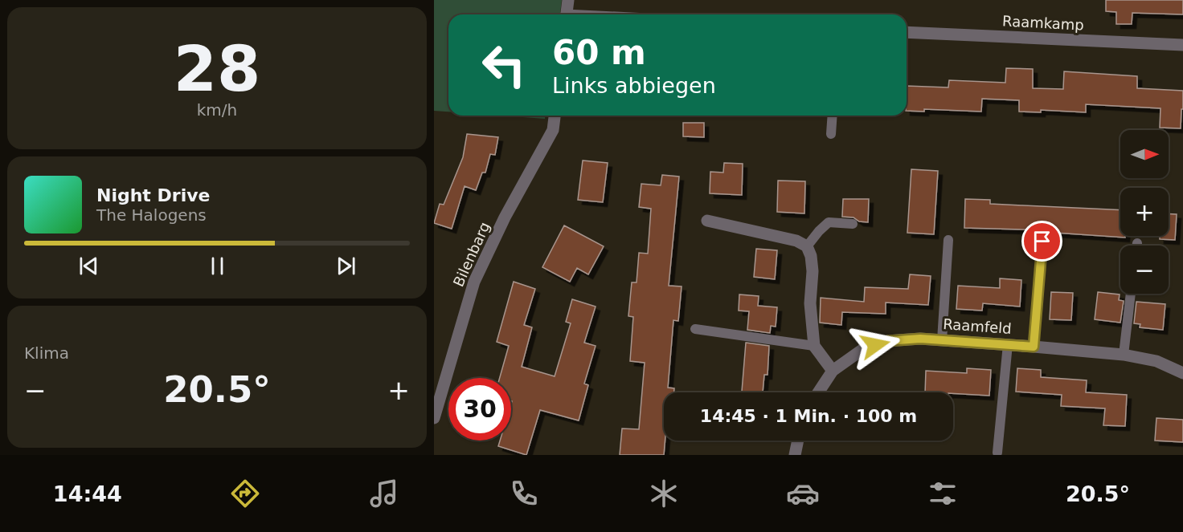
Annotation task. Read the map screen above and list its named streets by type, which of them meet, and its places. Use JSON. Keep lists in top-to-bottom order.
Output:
{
  "streets": {
    "street": ["Raamkamp", "Bilenbarg", "Raamfeld"]
  },
  "north": "right",
  "page": {
    "tile": [
      ["28", "km/h"],
      "Klima"
    ],
    "turn": ["60 m", "Links abbiegen"],
    "map_buttons": ["+", "−"],
    "song": ["Night Drive", "The Halogens"],
    "heat": ["−", "20.5°", "+"],
    "limit": "30",
    "trip": "14:45 · 1 Min. · 100 m",
    "tabs": ["14:44", "20.5°"]
  }
}
